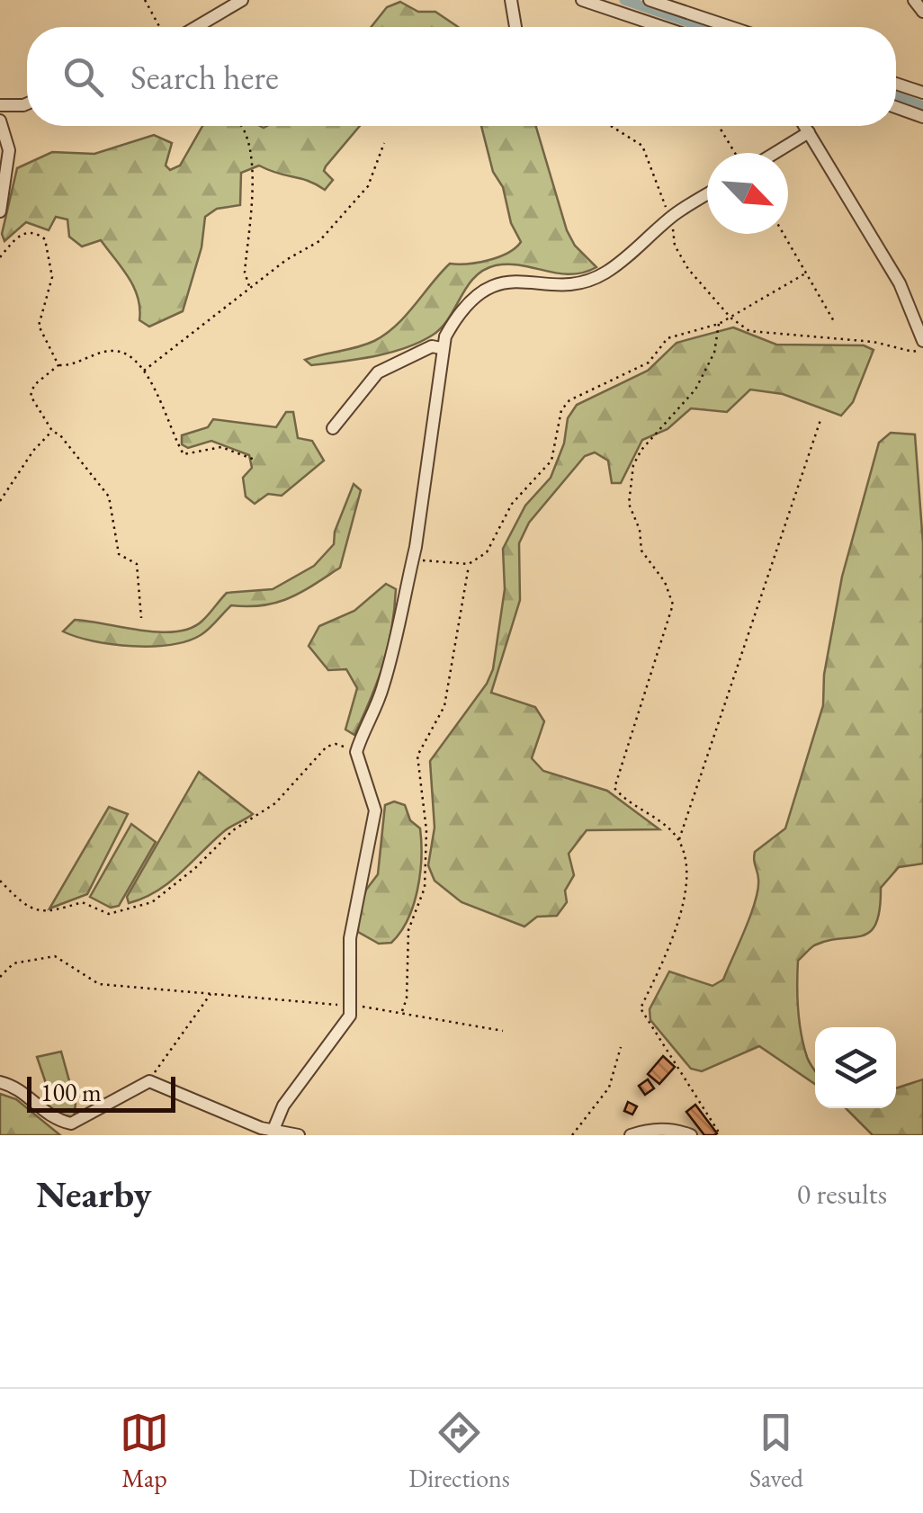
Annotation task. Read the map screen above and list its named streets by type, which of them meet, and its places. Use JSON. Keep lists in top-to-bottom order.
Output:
{
  "scale_bar": "100 m",
  "north": "bottom right",
  "page": {
    "search": "Search here",
    "scale": "100 m",
    "heading": ["Nearby", "0 results"],
    "nav": ["Map", "Directions", "Saved"]
  }
}
